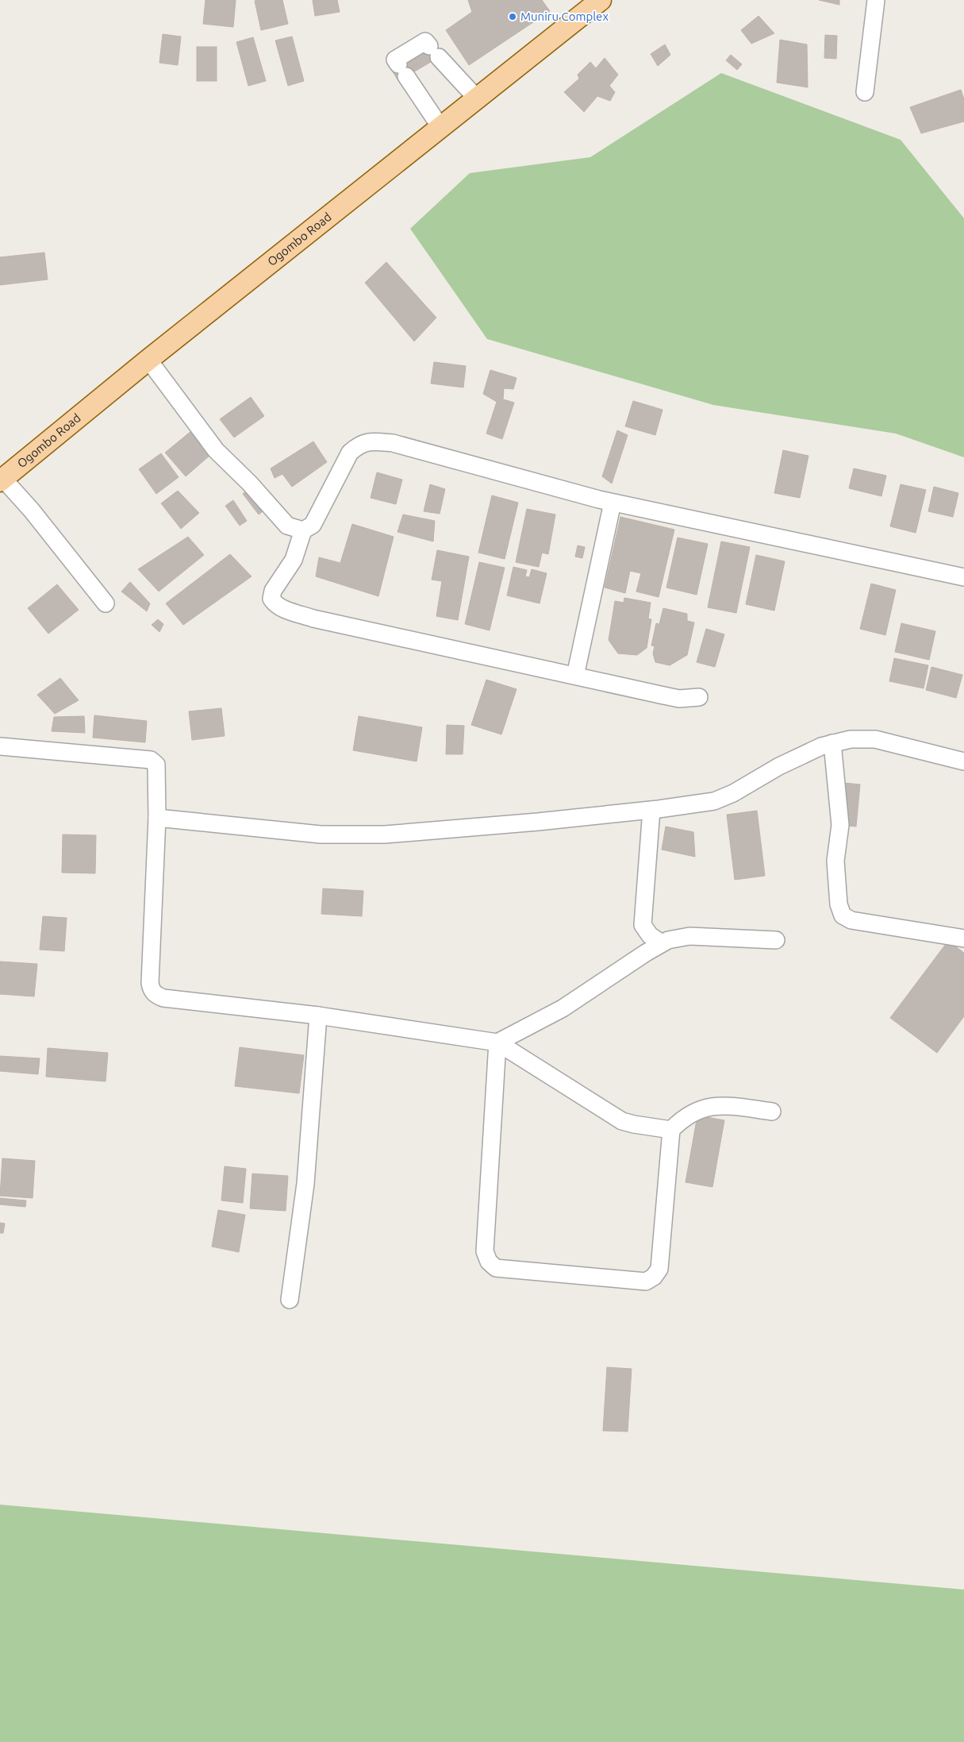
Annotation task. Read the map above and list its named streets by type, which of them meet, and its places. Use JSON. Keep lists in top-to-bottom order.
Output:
{
  "streets": {
    "main road": ["Ogombo Road"]
  },
  "places": ["Muniru Complex"]
}
